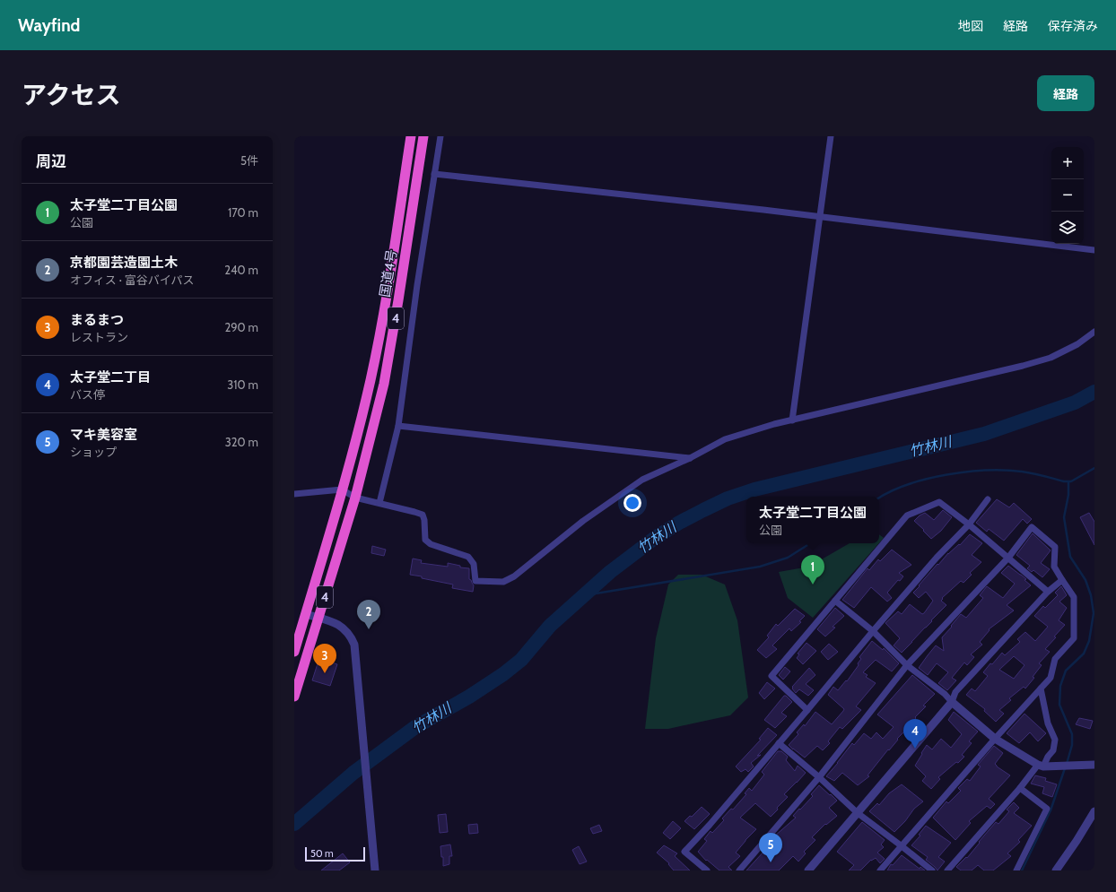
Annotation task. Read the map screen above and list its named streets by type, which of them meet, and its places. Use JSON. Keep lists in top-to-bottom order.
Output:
{
  "streets": {
    "highway": ["国道4号", "4"]
  },
  "crossings": [
    ["国道4号", "4"]
  ],
  "water": ["竹林川"],
  "scale_bar": "50 m",
  "page": {
    "header": "Wayfind",
    "nav": ["地図", "経路", "保存済み"],
    "title": "アクセス",
    "buttons": "経路",
    "heading": ["周辺", "5件"],
    "map_buttons": ["+", "−"],
    "list": [
      {
        "mark": "1",
        "name": "太子堂二丁目公園",
        "note": "公園",
        "value": "170 m"
      },
      {
        "mark": "2",
        "name": "京都園芸造園土木",
        "note": "オフィス · 富谷バイパス",
        "value": "240 m"
      },
      {
        "mark": "3",
        "name": "まるまつ",
        "note": "レストラン",
        "value": "290 m"
      },
      {
        "mark": "4",
        "name": "太子堂二丁目",
        "note": "バス停",
        "value": "310 m"
      },
      {
        "mark": "5",
        "name": "マキ美容室",
        "note": "ショップ",
        "value": "320 m"
      }
    ],
    "popup": ["太子堂二丁目公園", "公園"],
    "pins": [
      "1",
      "2",
      "3",
      "4",
      "5"
    ],
    "scale": "50 m"
  }
}
